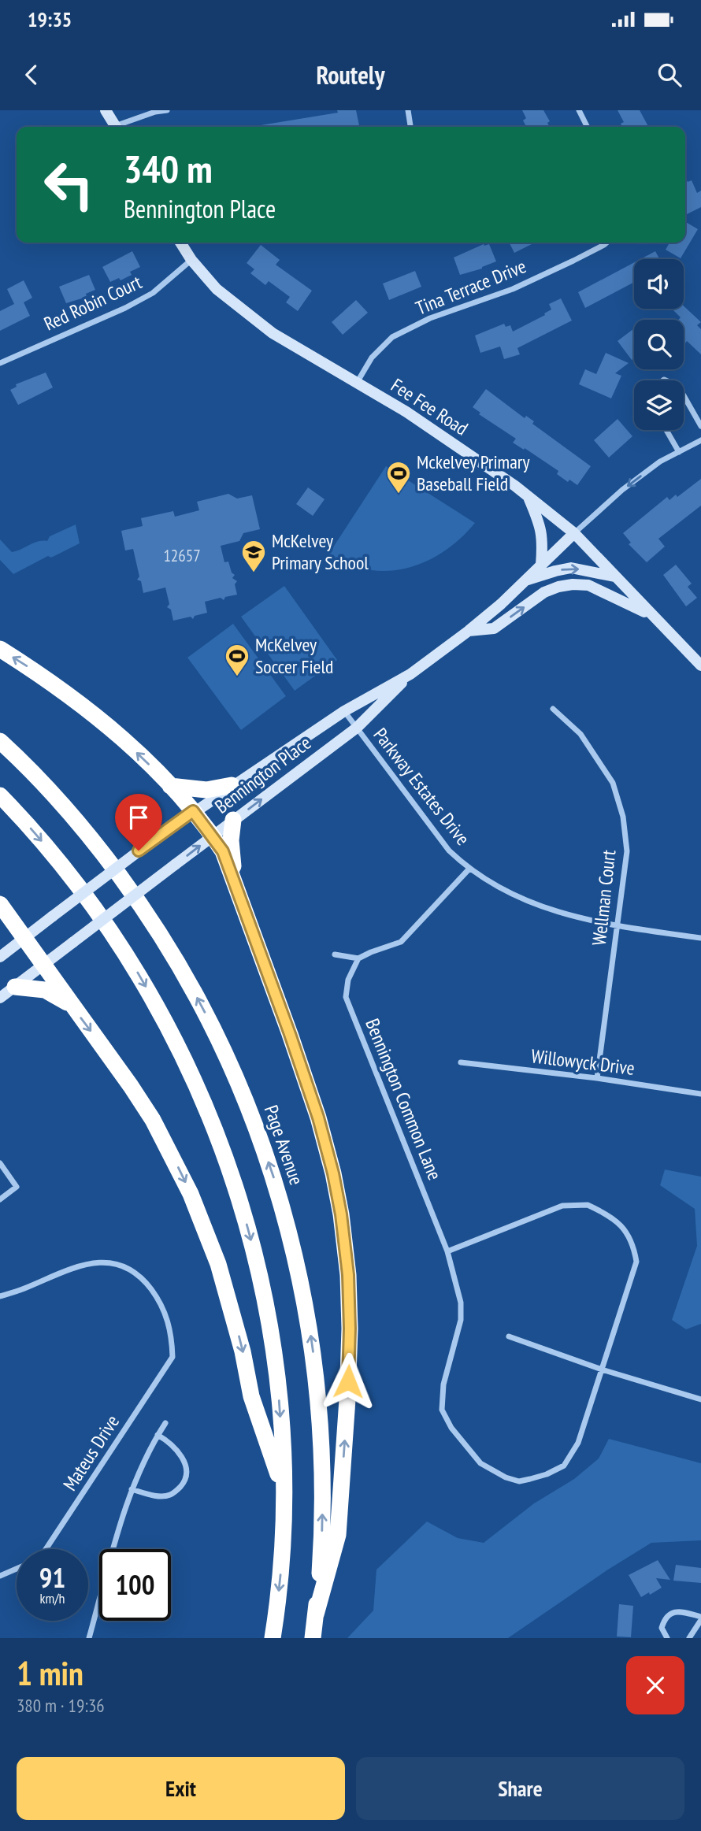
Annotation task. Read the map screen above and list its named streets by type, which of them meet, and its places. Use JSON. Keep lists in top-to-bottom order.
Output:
{
  "streets": {
    "highway": ["Page Avenue"],
    "main road": ["Fee Fee Road", "Bennington Place"],
    "street": [
      "Tina Terrace Drive",
      "Red Robin Court",
      "Parkway Estates Drive",
      "Wellman Court",
      "Willowyck Drive",
      "Bennington Common Lane",
      "Mateus Drive"
    ]
  },
  "crossings": [
    ["Tina Terrace Drive", "Fee Fee Road"],
    ["Red Robin Court", "Fee Fee Road"],
    ["Fee Fee Road", "Bennington Place"],
    ["Bennington Place", "Parkway Estates Drive"],
    ["Parkway Estates Drive", "Wellman Court"],
    ["Wellman Court", "Willowyck Drive"]
  ],
  "places": {
    "sports": ["Mckelvey Primary Baseball Field", "McKelvey Soccer Field"],
    "school or university": ["McKelvey Primary School"]
  },
  "house_numbers": ["12657"],
  "page": {
    "status": "19:35",
    "header": "Routely",
    "turn": ["340 m", "Bennington Place"],
    "speed": "91 km/h",
    "limit": "100",
    "heading": ["1 min", "380 m · 19:36"],
    "buttons": ["Exit", "Share"]
  }
}
